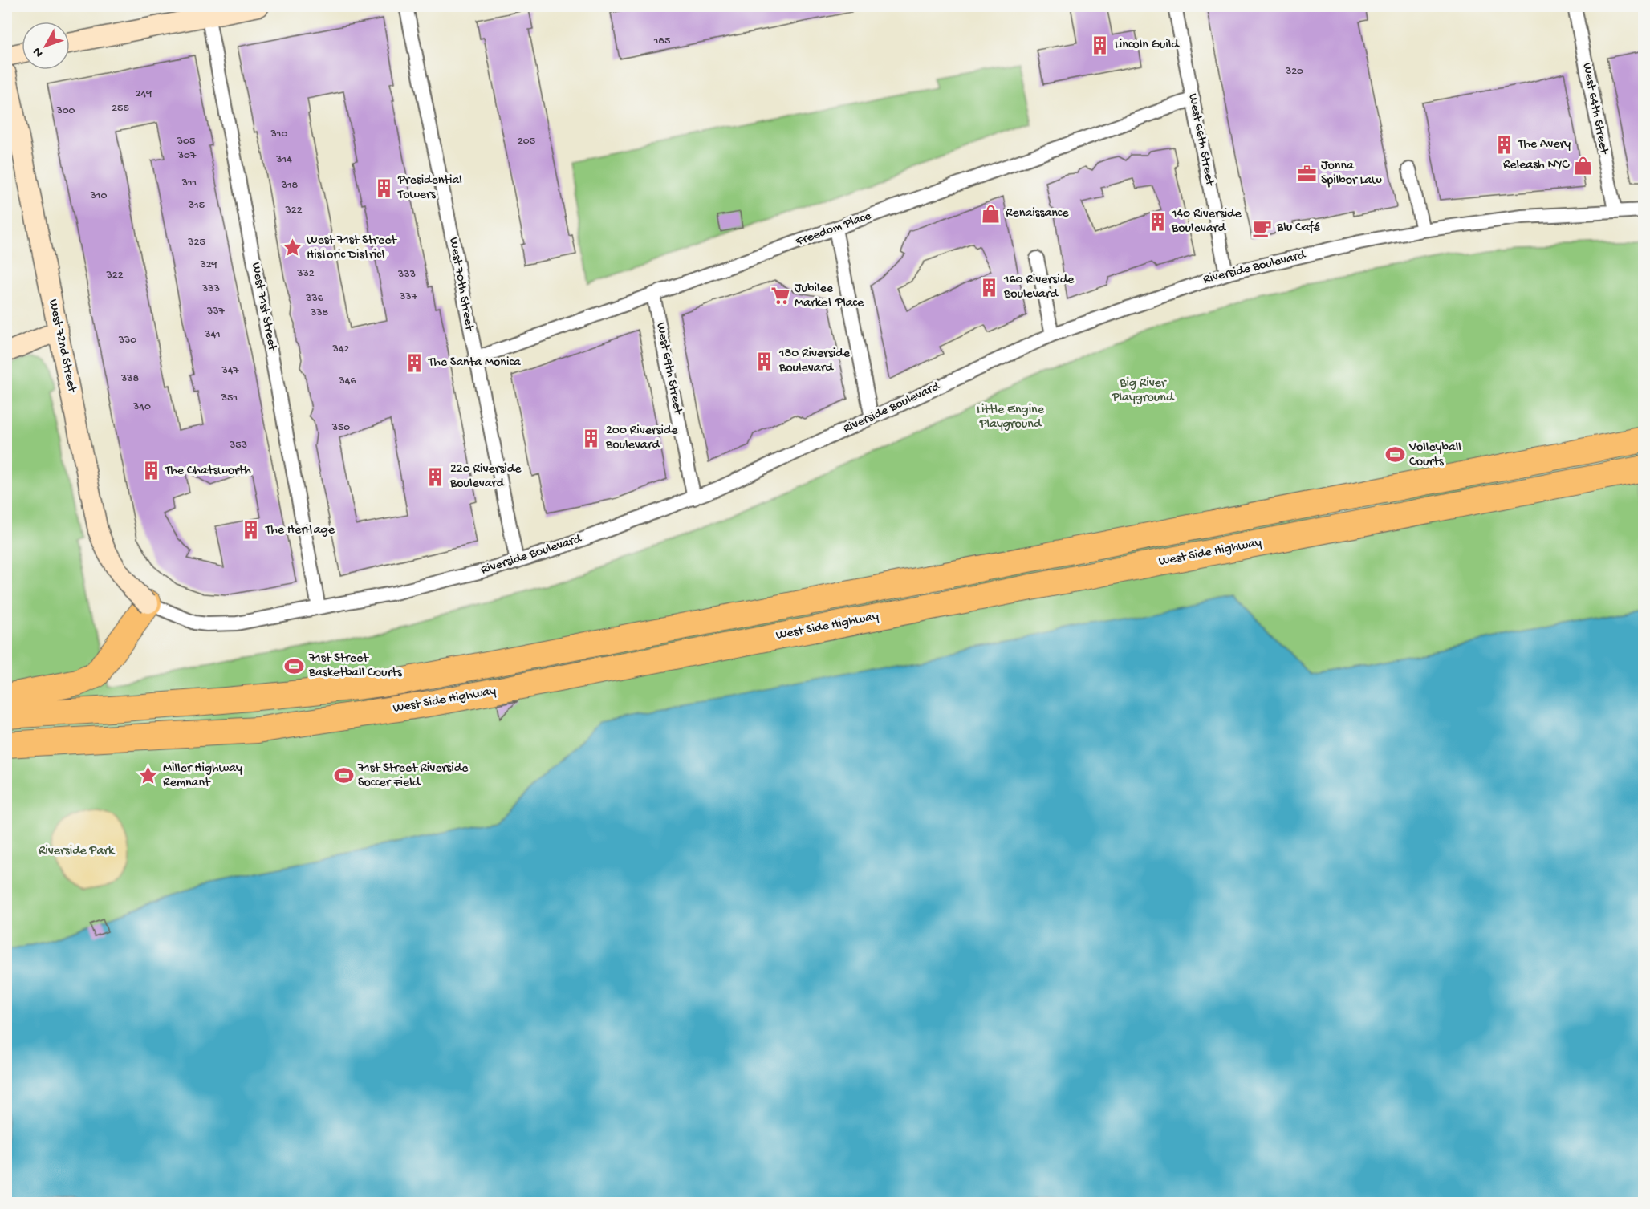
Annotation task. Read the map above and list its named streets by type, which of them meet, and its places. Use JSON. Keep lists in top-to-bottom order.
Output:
{
  "streets": {
    "highway": ["West Side Highway"],
    "main road": ["West 72nd Street"],
    "street": [
      "West 64th Street",
      "West 66th Street",
      "Freedom Place",
      "Riverside Boulevard",
      "West 70th Street",
      "West 71st Street",
      "West 69th Street"
    ]
  },
  "crossings": [
    ["West 64th Street", "Riverside Boulevard"],
    ["West 66th Street", "Freedom Place"],
    ["West 66th Street", "Riverside Boulevard"],
    ["Freedom Place", "West 70th Street"],
    ["Freedom Place", "West 69th Street"],
    ["Riverside Boulevard", "West 70th Street"],
    ["Riverside Boulevard", "West 71st Street"],
    ["Riverside Boulevard", "West 72nd Street"],
    ["Riverside Boulevard", "West 69th Street"]
  ],
  "parks": ["Big River Playground", "Little Engine Playground", "Riverside Park"],
  "places": {
    "building": [
      "Lincoln Guild",
      "The Avery",
      "Presidential Towers",
      "140 Riverside Boulevard",
      "160 Riverside Boulevard",
      "180 Riverside Boulevard",
      "The Santa Monica",
      "200 Riverside Boulevard",
      "The Chatsworth",
      "220 Riverside Boulevard",
      "The Heritage"
    ],
    "shop": ["Releash NYC", "Renaissance"],
    "office": ["Jonna Spilbor Law"],
    "cafe": ["Blu Café"],
    "place": ["West 71st Street Historic District", "Miller Highway Remnant"],
    "supermarket": ["Jubilee Market Place"],
    "sports": ["Volleyball Courts", "71st Street Basketball Courts", "71st Street Riverside Soccer Field"]
  },
  "house_numbers": [
    "185",
    "320",
    "249",
    "255",
    "300",
    "310",
    "305",
    "205",
    "307",
    "314",
    "311",
    "318",
    "310",
    "315",
    "322",
    "325",
    "329",
    "332",
    "333",
    "322",
    "333",
    "337",
    "336",
    "337",
    "338",
    "341",
    "330",
    "342",
    "347",
    "338",
    "346",
    "351",
    "340",
    "350",
    "353"
  ],
  "north": "bottom left"
}
